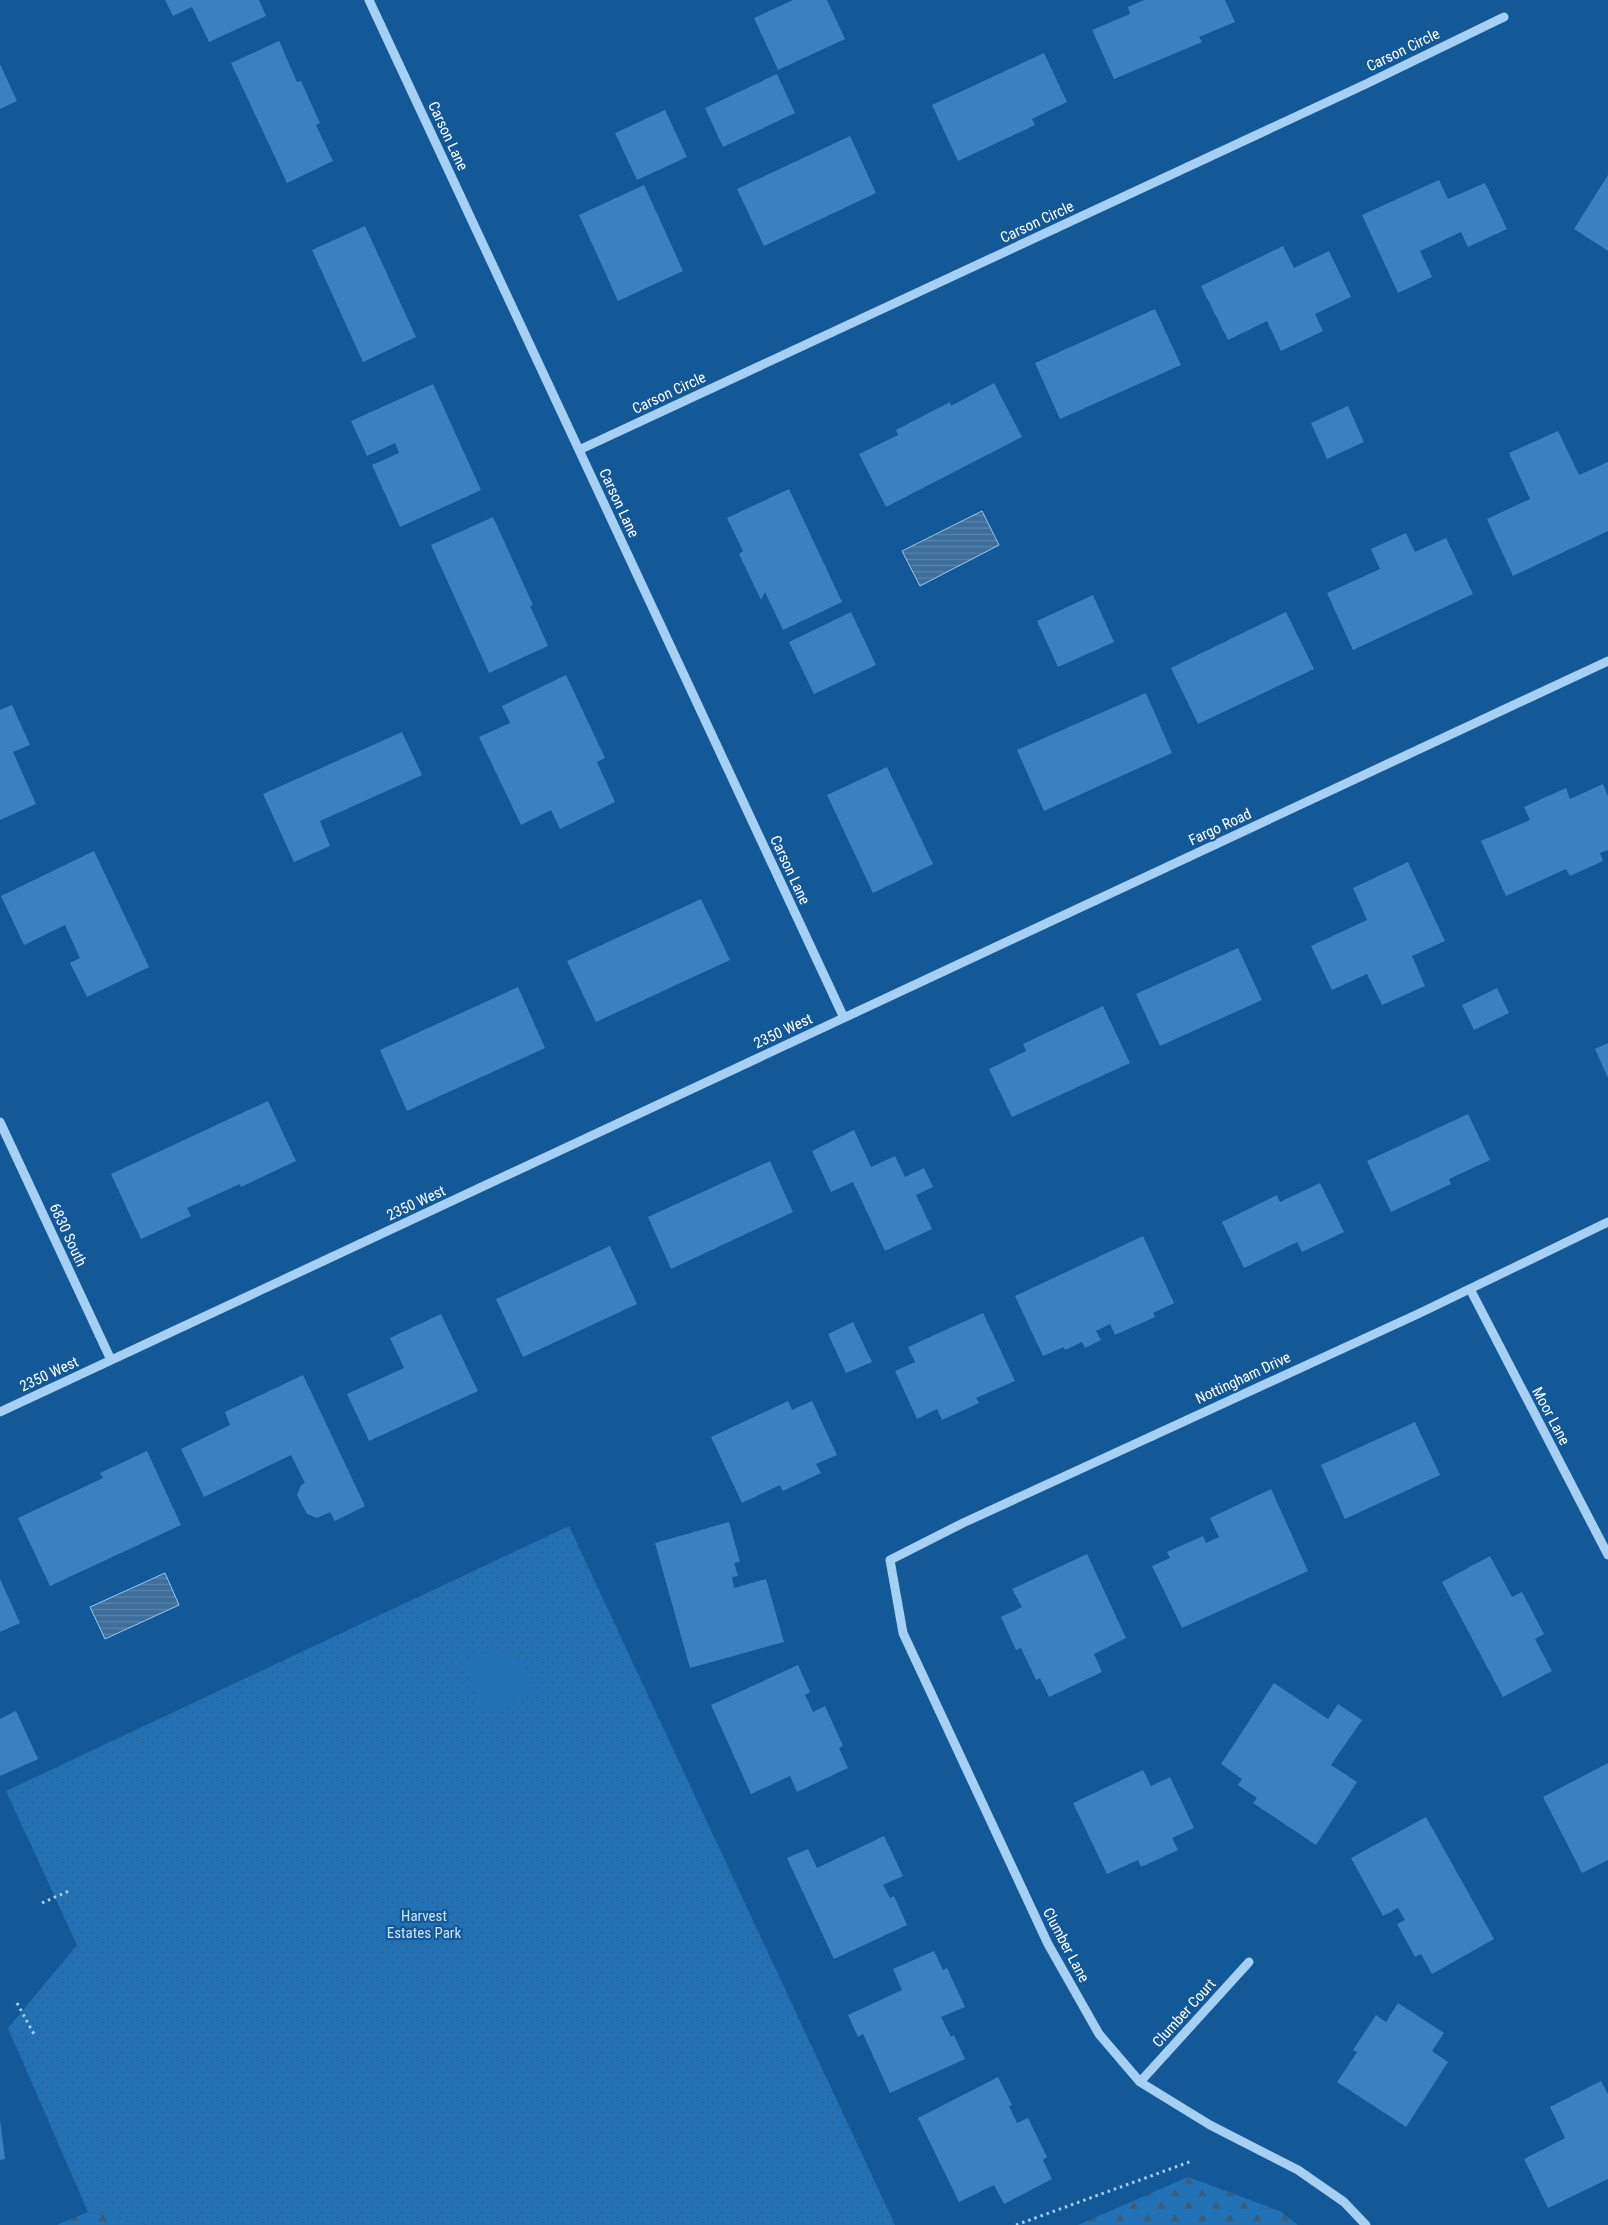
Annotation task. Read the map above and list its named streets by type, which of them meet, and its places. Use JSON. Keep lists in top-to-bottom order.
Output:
{
  "streets": {
    "street": [
      "Carson Circle",
      "Carson Lane",
      "Fargo Road",
      "2350 West",
      "6830 South",
      "Nottingham Drive",
      "Moor Lane",
      "Clumber Lane",
      "Clumber Court"
    ]
  },
  "crossings": [
    ["Carson Circle", "Carson Lane"],
    ["Carson Lane", "Fargo Road"],
    ["Carson Lane", "2350 West"],
    ["Fargo Road", "2350 West"],
    ["2350 West", "6830 South"],
    ["Nottingham Drive", "Moor Lane"],
    ["Nottingham Drive", "Clumber Lane"],
    ["Clumber Lane", "Clumber Court"]
  ],
  "parks": ["Harvest Estates Park"]
}
